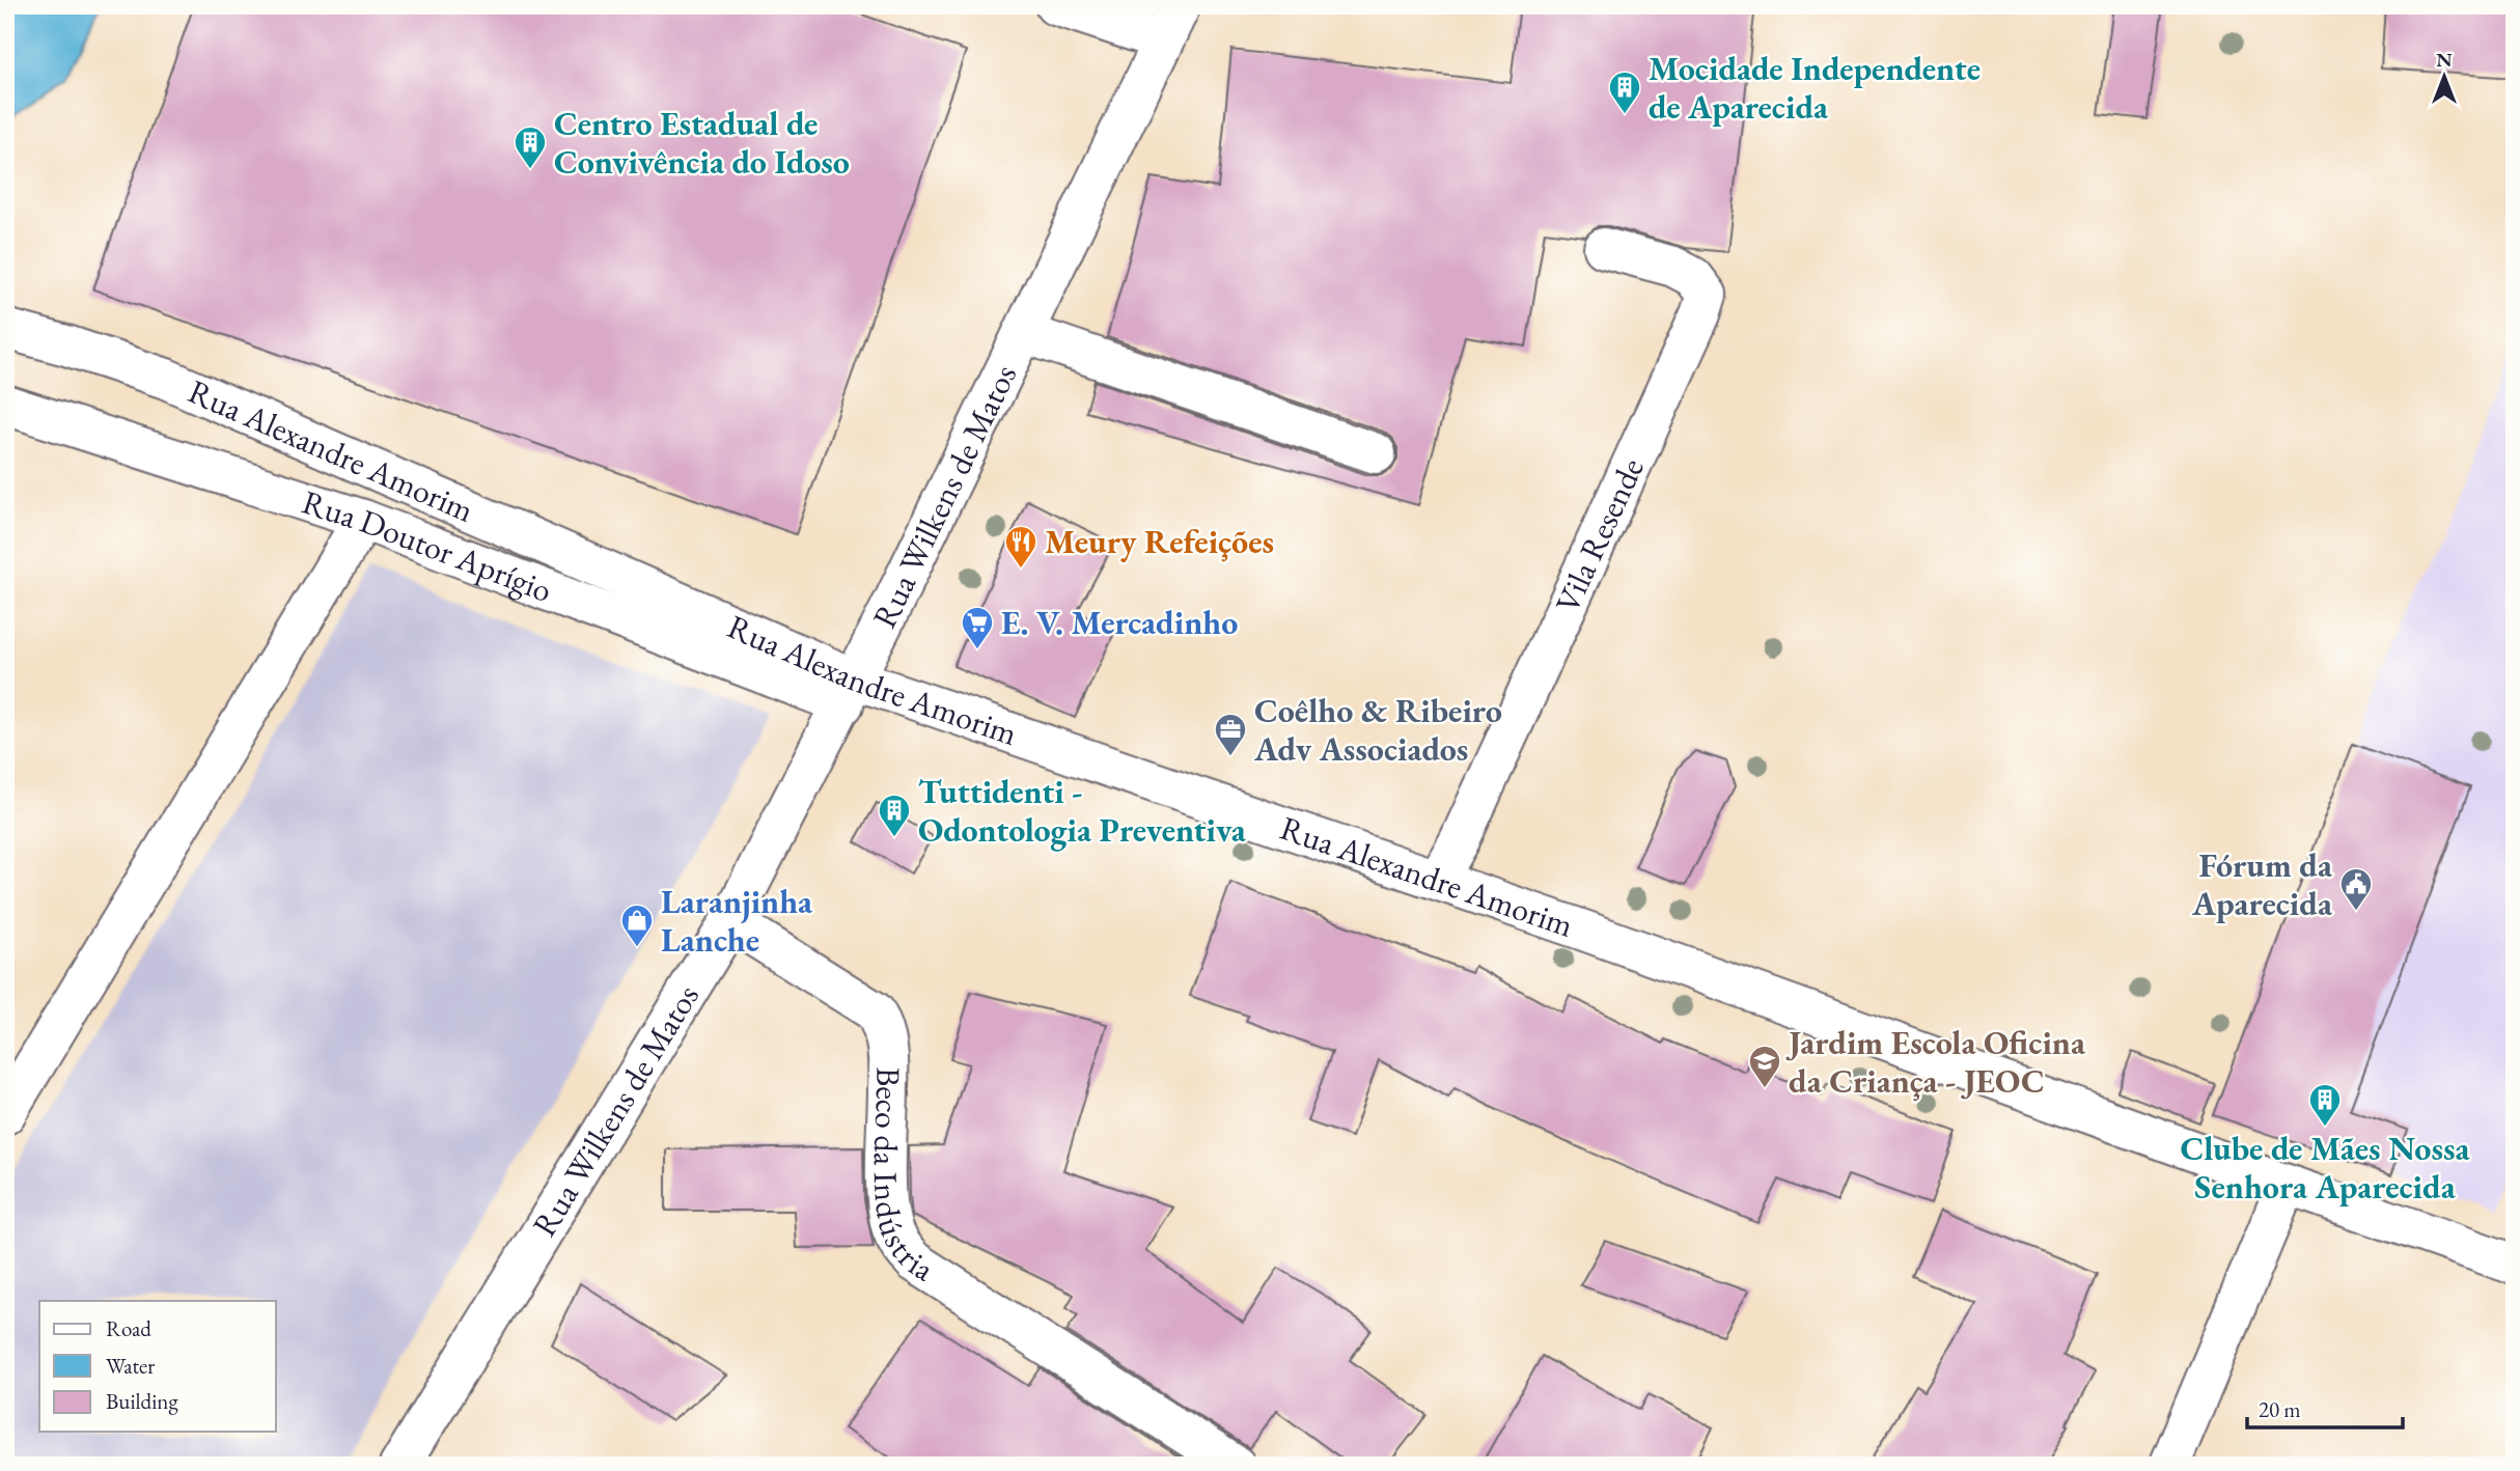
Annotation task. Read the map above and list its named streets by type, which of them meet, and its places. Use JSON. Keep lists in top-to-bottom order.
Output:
{
  "streets": {
    "street": [
      "Rua Alexandre Amorim",
      "Rua Wilkens de Matos",
      "Vila Resende",
      "Rua Doutor Aprígio",
      "Beco da Indústria"
    ]
  },
  "crossings": [
    ["Rua Alexandre Amorim", "Rua Wilkens de Matos"],
    ["Rua Alexandre Amorim", "Vila Resende"],
    ["Rua Alexandre Amorim", "Rua Doutor Aprígio"],
    ["Rua Wilkens de Matos", "Rua Doutor Aprígio"],
    ["Rua Wilkens de Matos", "Beco da Indústria"]
  ],
  "places": {
    "building": [
      "Mocidade Independente de Aparecida",
      "Centro Estadual de Convivência do Idoso",
      "Tuttidenti - Odontologia Preventiva",
      "Clube de Mães Nossa Senhora Aparecida"
    ],
    "restaurant": ["Meury Refeições"],
    "supermarket": ["E. V. Mercadinho"],
    "office": ["Coêlho & Ribeiro Adv Associados"],
    "public building": ["Fórum da Aparecida"],
    "shop": ["Laranjinha Lanche"],
    "school or university": ["Jardim Escola Oficina da Criança - JEOC"]
  },
  "legend": ["Road", "Water", "Building"],
  "scale_bar": "20 m",
  "north": "top"
}
